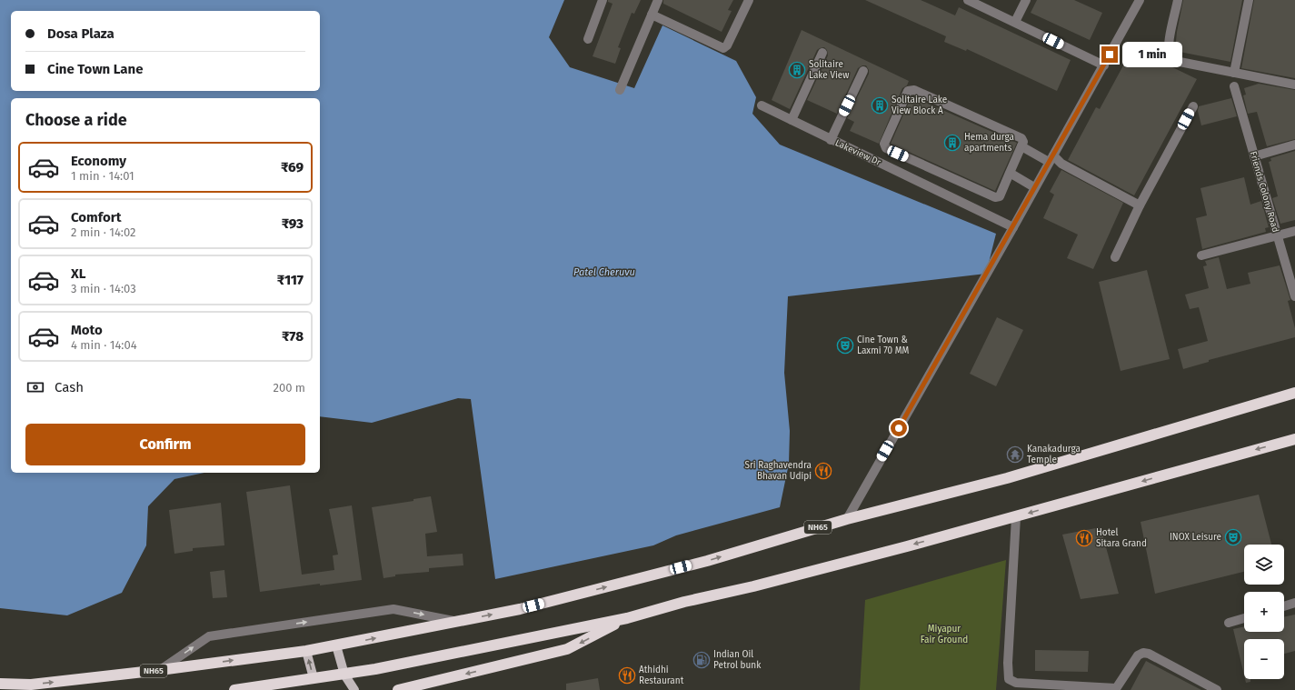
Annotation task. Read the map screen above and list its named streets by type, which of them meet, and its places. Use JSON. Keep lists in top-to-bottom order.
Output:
{
  "streets": {
    "highway": ["NH65"],
    "street": ["Lakeview Dr", "Friends Colony Road"]
  },
  "water": ["Patel Cheruvu"],
  "parks": ["Miyapur Fair Ground"],
  "places": {
    "building": ["Solitaire Lake View", "Solitaire Lake View Block A", "Hema durga apartments"],
    "theatre": ["Cine Town & Laxmi 70 MM", "INOX Leisure"],
    "temple": ["Kanakadurga Temple"],
    "restaurant": ["Sri Raghavendra Bhavan Udipi", "Hotel Sitara Grand", "Athidhi Restaurant"],
    "fuel station": ["Indian Oil Petrol bunk"]
  },
  "page": {
    "banner": ["Dosa Plaza", "Cine Town Lane"],
    "bubble": "1 min",
    "heading": "Choose a ride",
    "list": [
      {
        "name": "Economy",
        "note": "1 min · 14:01",
        "value": "₹69"
      },
      {
        "name": "Comfort",
        "note": "2 min · 14:02",
        "value": "₹93"
      },
      {
        "name": "XL",
        "note": "3 min · 14:03",
        "value": "₹117"
      },
      {
        "name": "Moto",
        "note": "4 min · 14:04",
        "value": "₹78"
      }
    ],
    "pay": ["Cash", "200 m"],
    "buttons": "Confirm",
    "map_buttons": ["+", "−"]
  }
}
